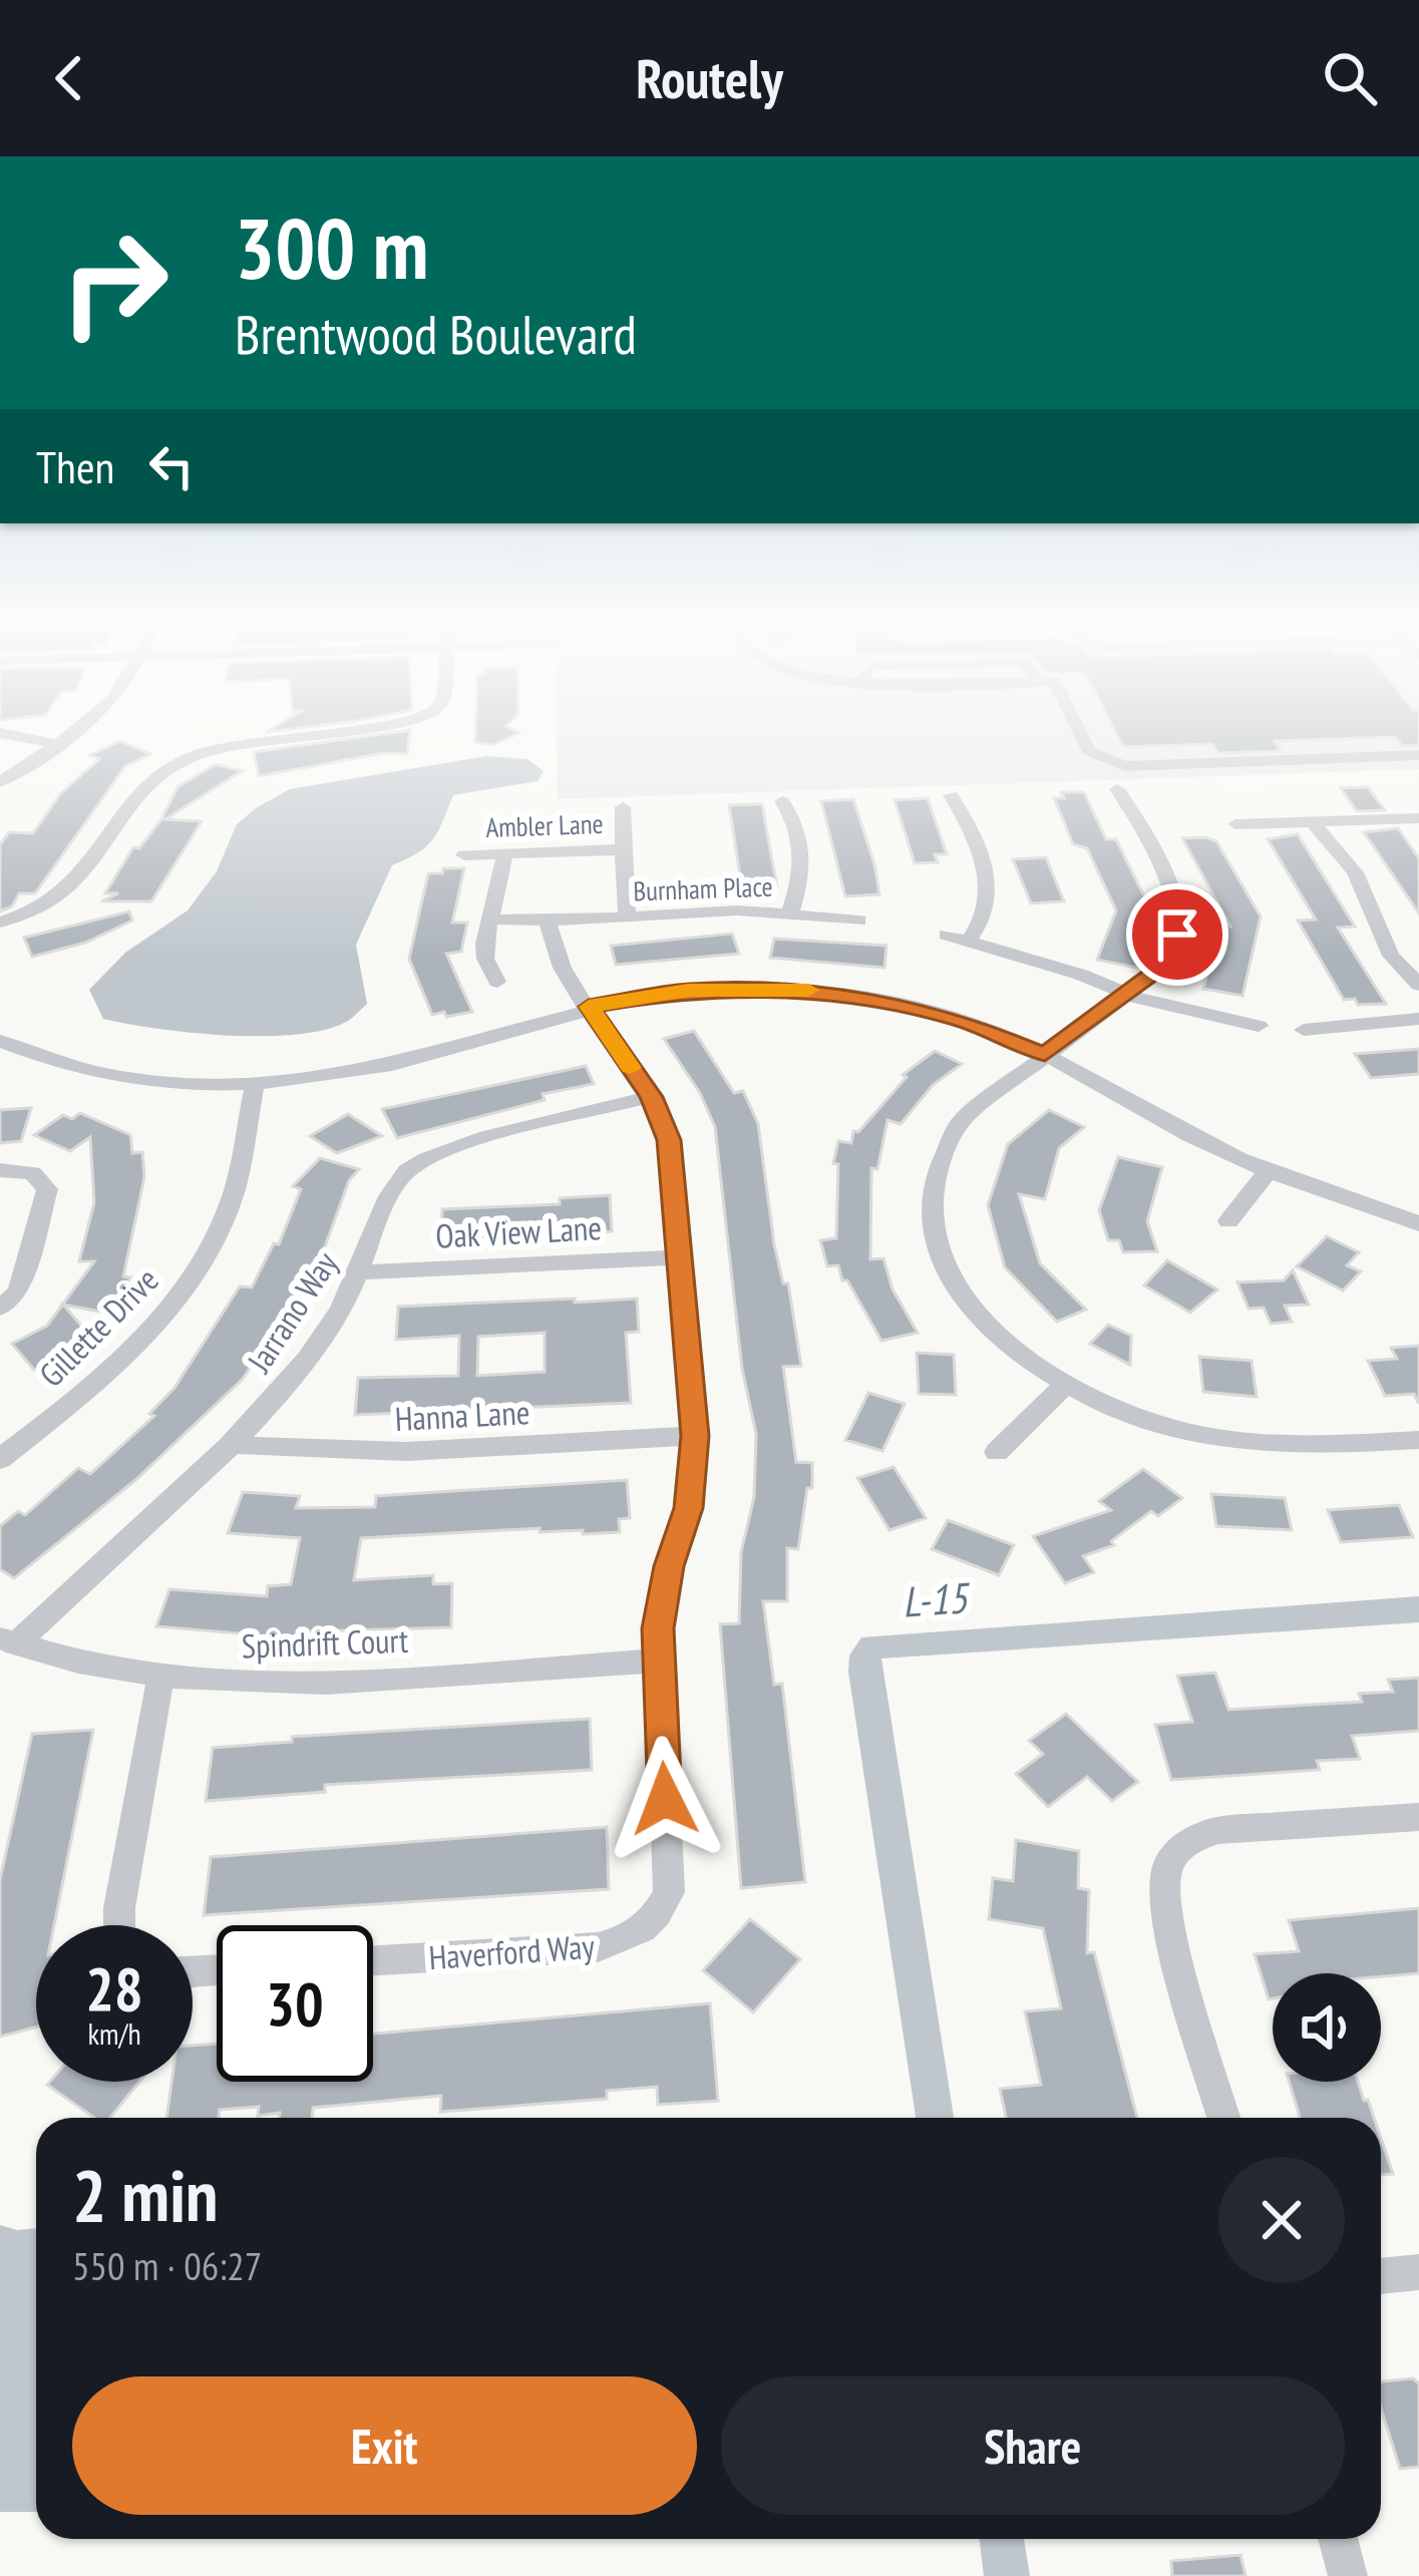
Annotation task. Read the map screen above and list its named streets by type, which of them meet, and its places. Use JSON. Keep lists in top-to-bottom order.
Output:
{
  "streets": {
    "street": [
      "Ambler Lane",
      "Burnham Place",
      "Oak View Lane",
      "Jarrano Way",
      "Gillette Drive",
      "Hanna Lane",
      "Spindrift Court",
      "Haverford Way"
    ]
  },
  "crossings": [
    ["Burnham Place", "Haverford Way"],
    ["Oak View Lane", "Jarrano Way"],
    ["Oak View Lane", "Haverford Way"],
    ["Jarrano Way", "Hanna Lane"],
    ["Jarrano Way", "Spindrift Court"],
    ["Jarrano Way", "Haverford Way"],
    ["Hanna Lane", "Haverford Way"],
    ["Spindrift Court", "Haverford Way"]
  ],
  "water": ["L-15"],
  "page": {
    "header": "Routely",
    "turn": ["300 m", "Brentwood Boulevard"],
    "then": "Then",
    "speed": "28 km/h",
    "limit": "30",
    "heading": ["2 min", "550 m · 06:27"],
    "buttons": ["Exit", "Share"]
  }
}
